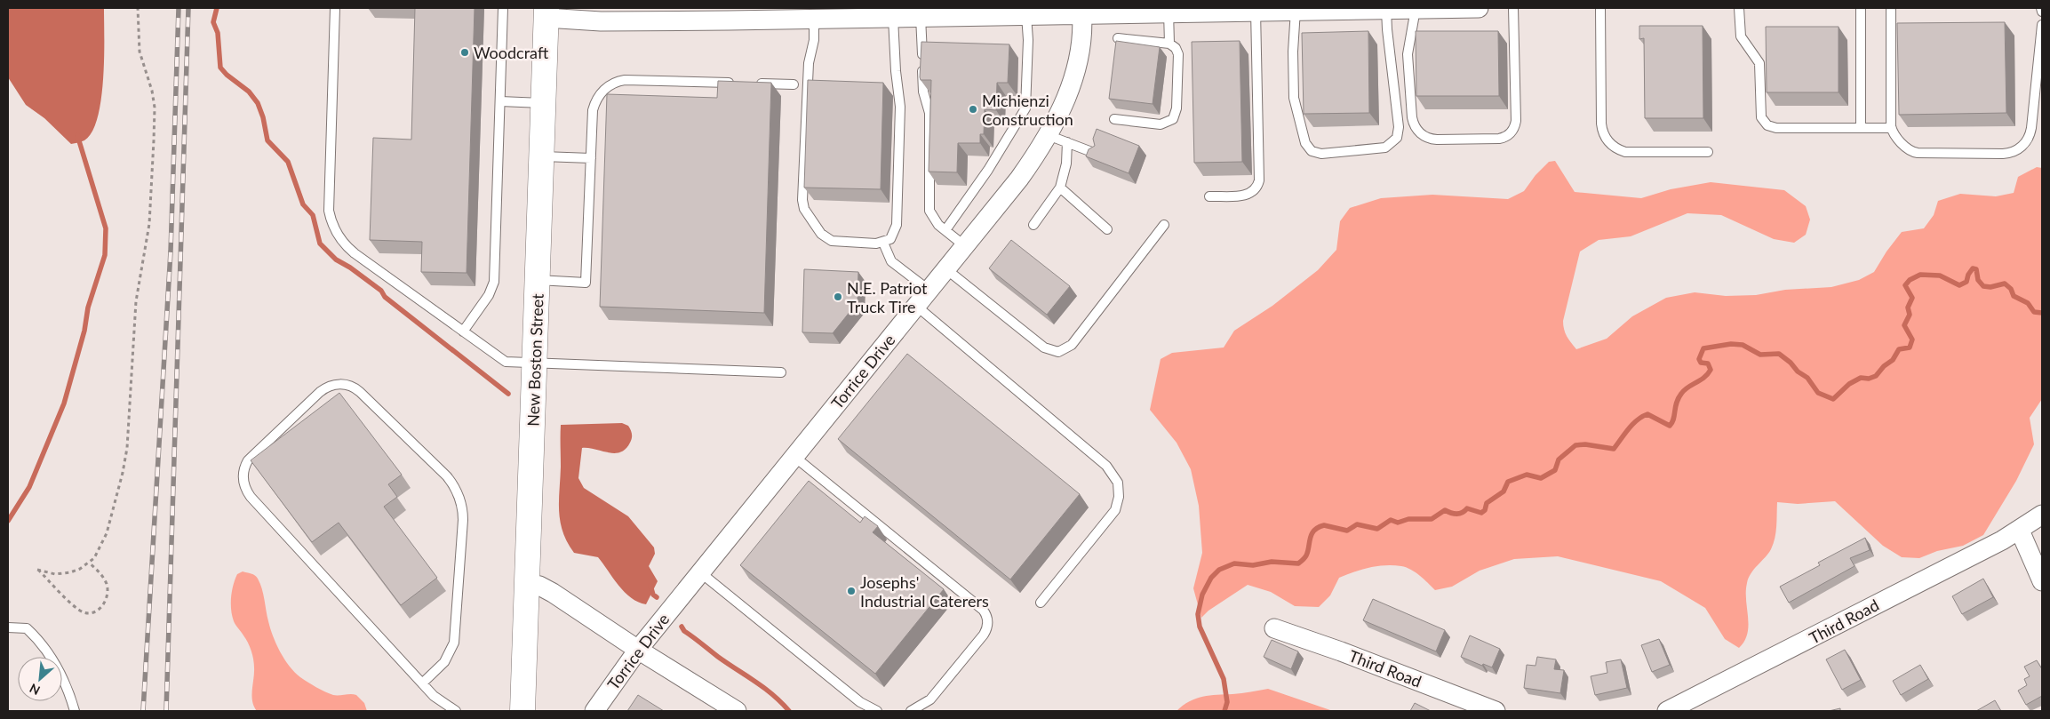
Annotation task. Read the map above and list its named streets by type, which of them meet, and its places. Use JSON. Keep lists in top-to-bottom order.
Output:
{
  "streets": {
    "main road": ["New Boston Street"],
    "street": ["Torrice Drive", "Third Road"]
  },
  "places": [
    "Woodcraft",
    "Michienzi Construction",
    "N.E. Patriot Truck Tire",
    "Josephs' Industrial Caterers"
  ],
  "north": "bottom left"
}
